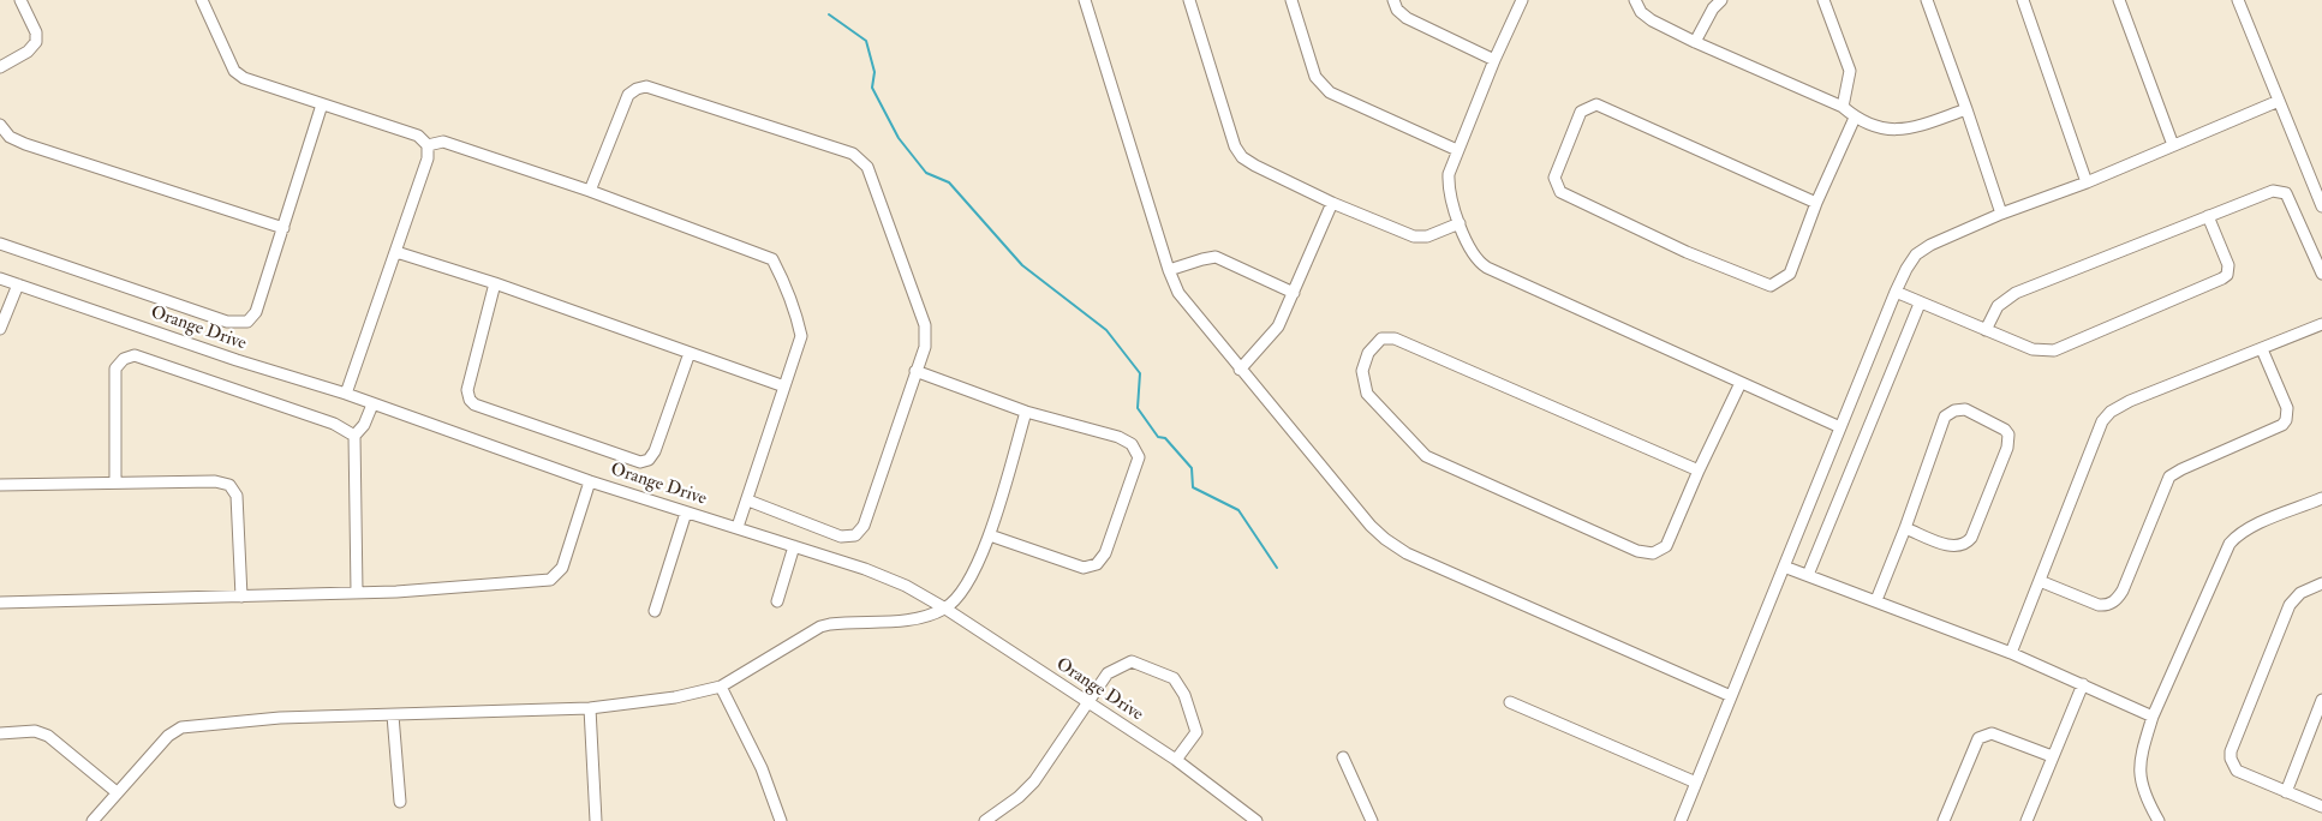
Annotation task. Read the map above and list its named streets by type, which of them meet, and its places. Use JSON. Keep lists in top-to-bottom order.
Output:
{
  "streets": {
    "street": ["Orange Drive"]
  }
}
